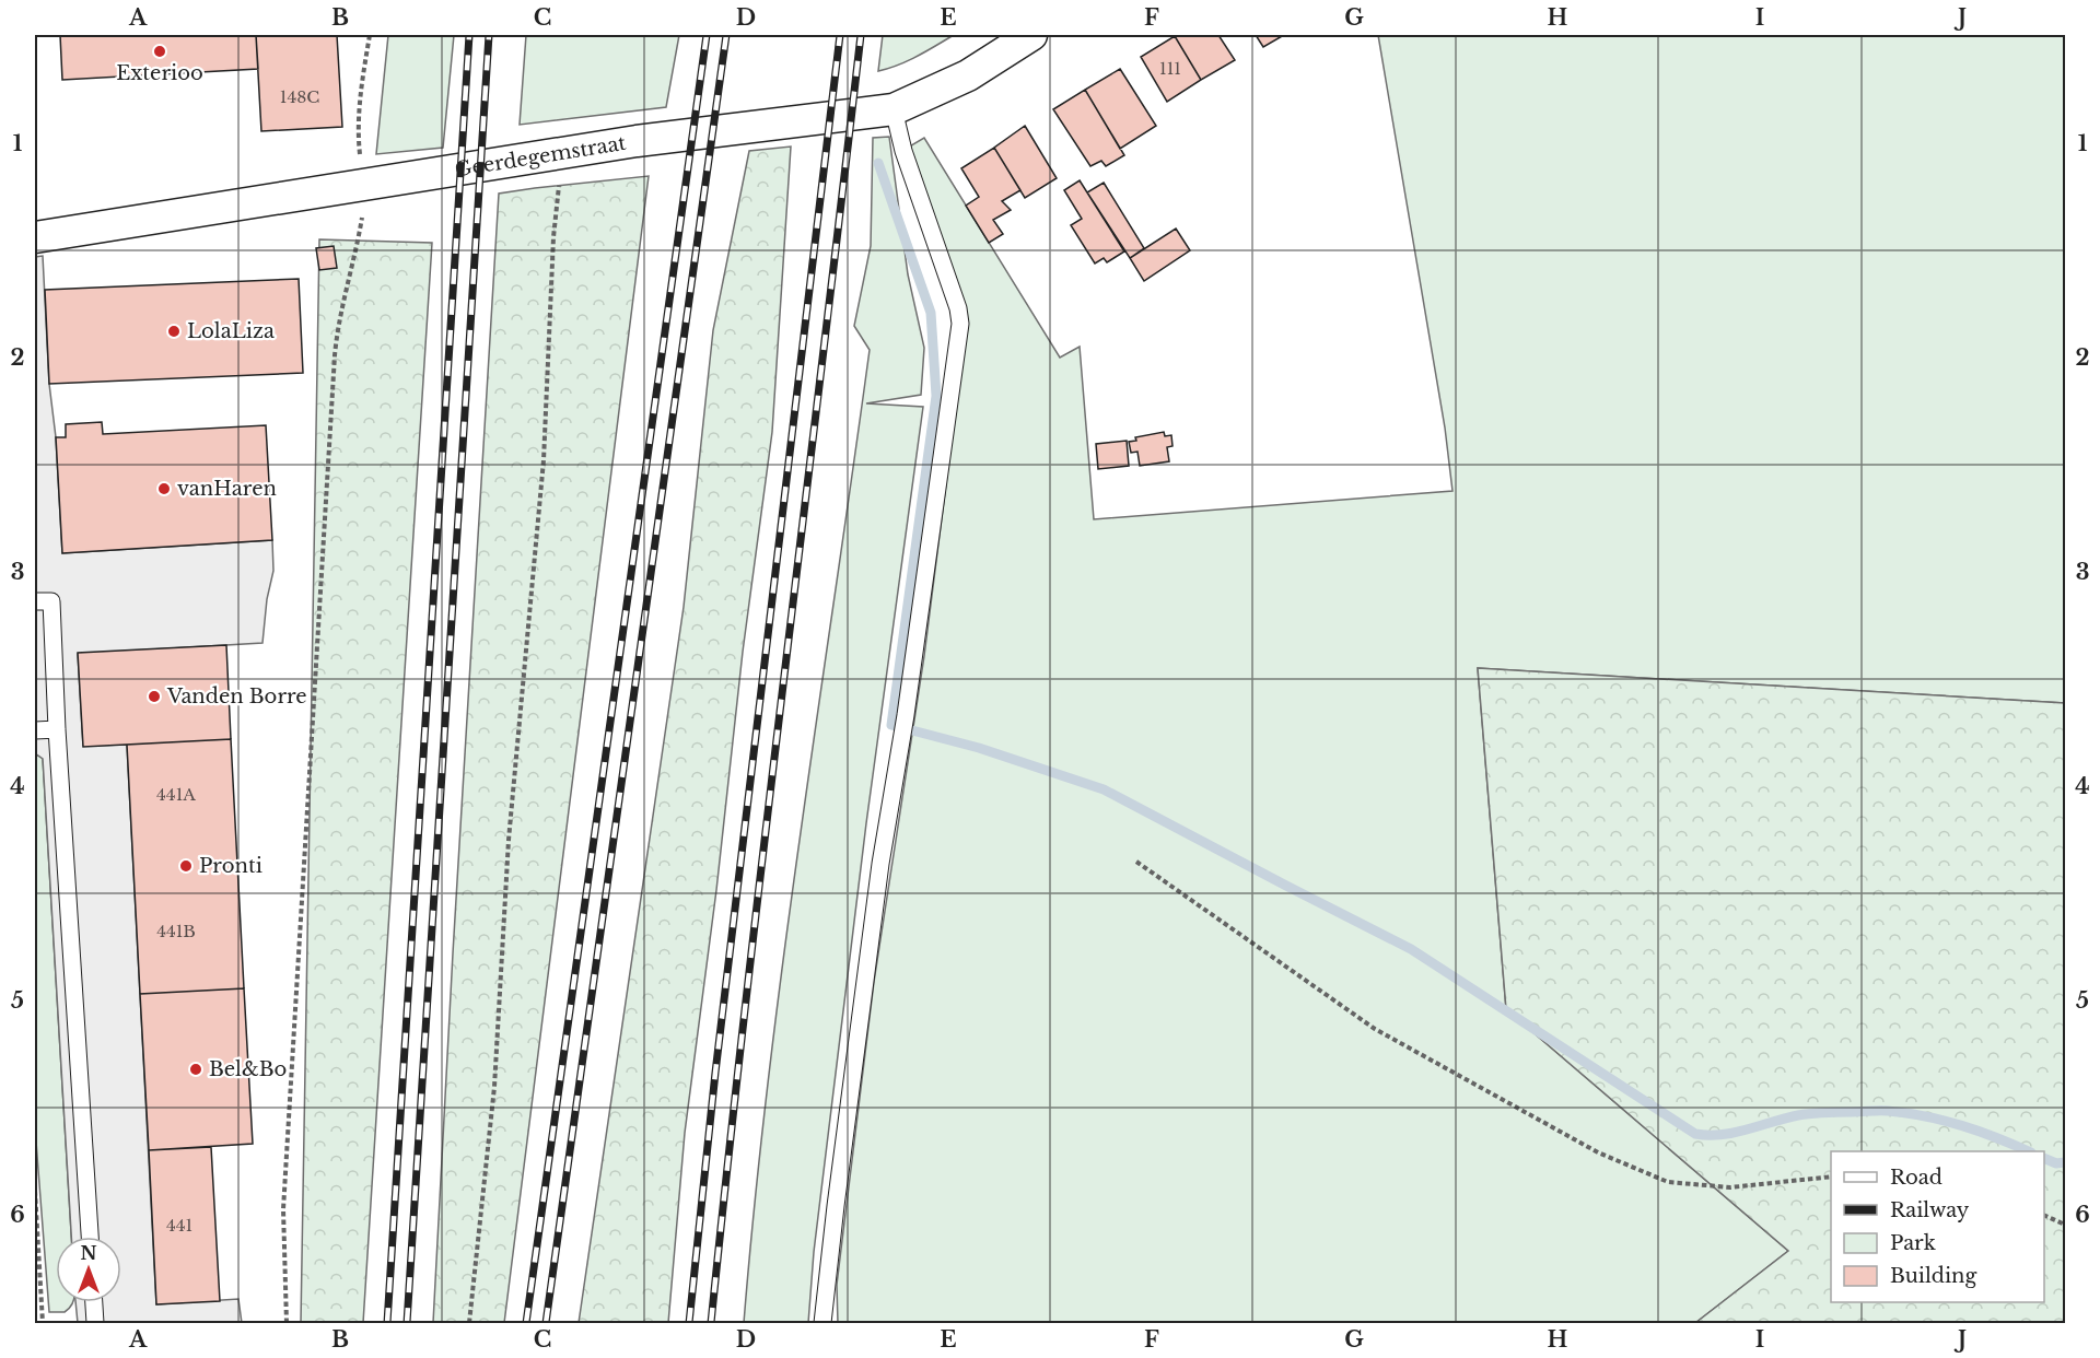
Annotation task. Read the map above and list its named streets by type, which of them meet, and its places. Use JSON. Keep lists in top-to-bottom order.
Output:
{
  "streets": {
    "street": ["Geerdegemstraat"]
  },
  "places": [
    "Exterioo",
    "LolaLiza",
    "vanHaren",
    "Vanden Borre",
    "Pronti",
    "Bel&Bo"
  ],
  "house_numbers": [
    "111",
    "148C",
    "441A",
    "441B",
    "441"
  ],
  "legend": [
    "Road",
    "Railway",
    "Park",
    "Building"
  ],
  "north": "top",
  "grid": {
    "columns": [
      "A",
      "B",
      "C",
      "D",
      "E",
      "F",
      "G",
      "H",
      "I",
      "J"
    ],
    "rows": [
      "1",
      "2",
      "3",
      "4",
      "5",
      "6"
    ]
  }
}
